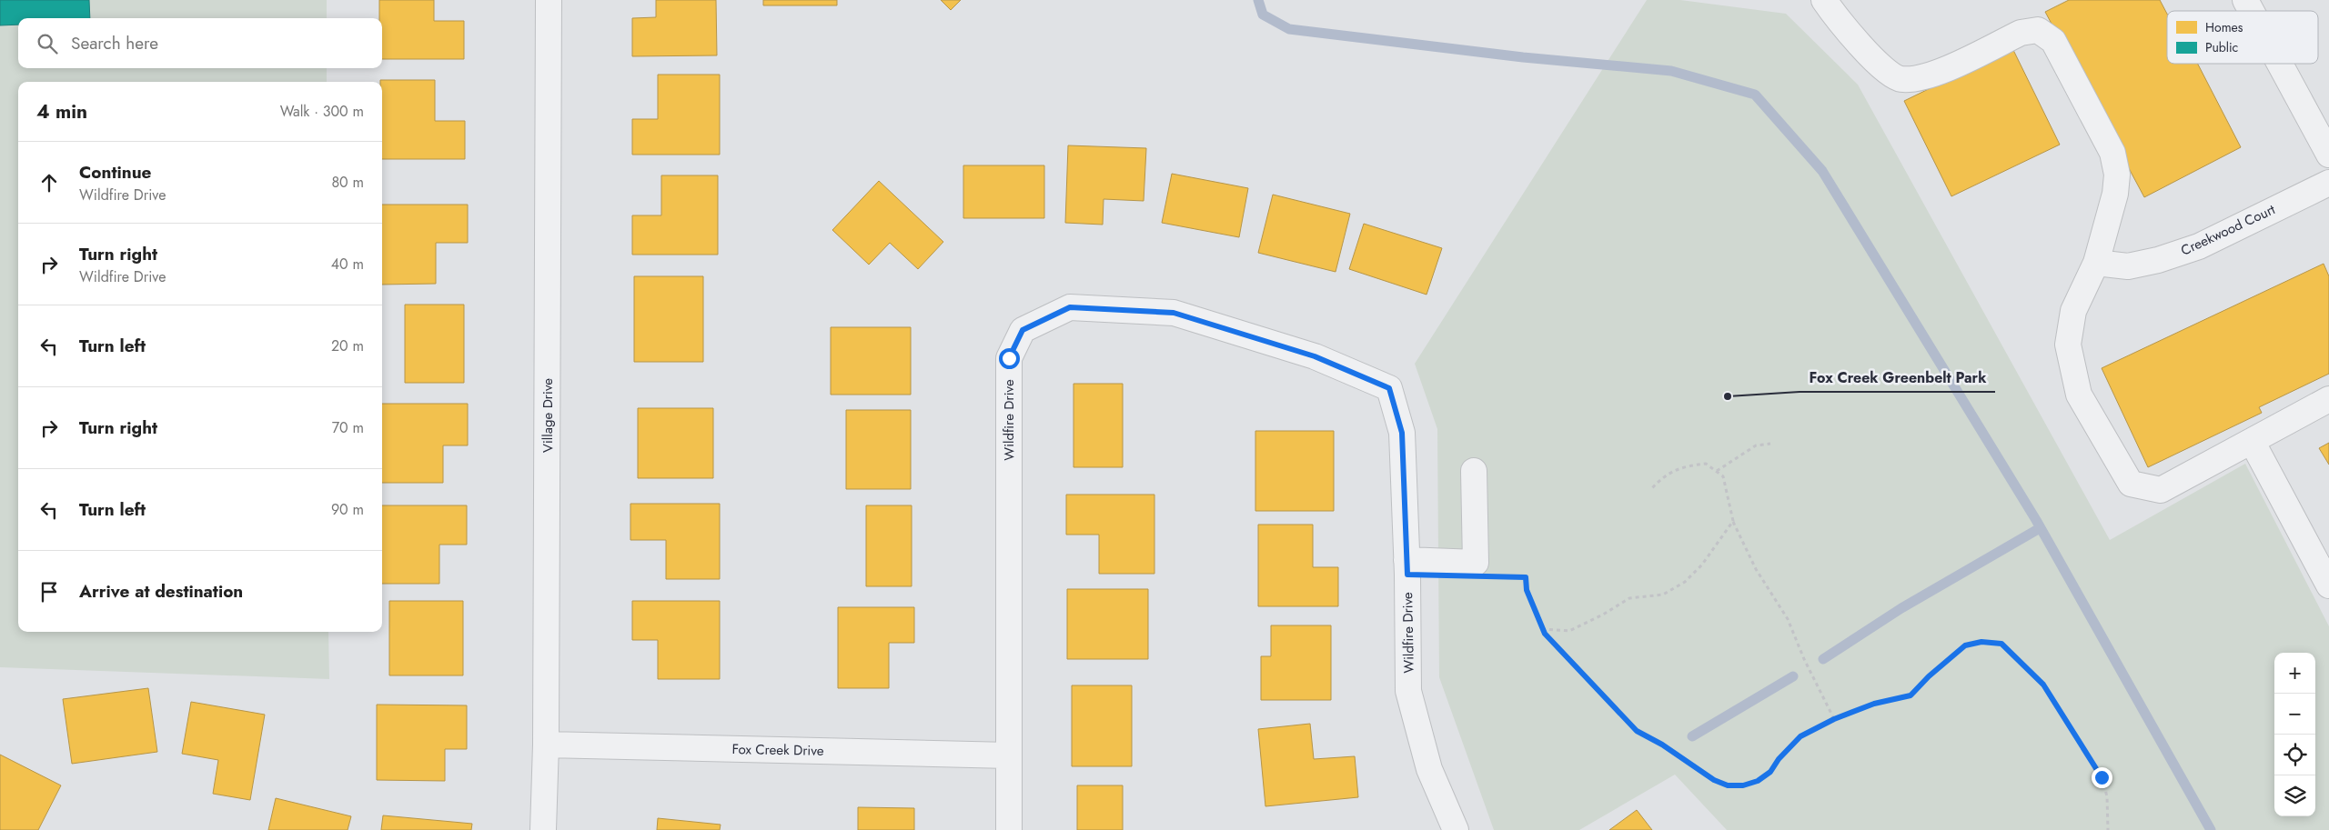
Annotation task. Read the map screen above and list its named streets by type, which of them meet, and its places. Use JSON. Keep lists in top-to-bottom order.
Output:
{
  "streets": {
    "street": [
      "Creekwood Court",
      "Village Drive",
      "Wildfire Drive",
      "Fox Creek Drive"
    ]
  },
  "crossings": [
    ["Village Drive", "Fox Creek Drive"],
    ["Wildfire Drive", "Fox Creek Drive"]
  ],
  "places": ["Fox Creek Greenbelt Park"],
  "legend": ["Homes", "Public"],
  "page": {
    "search": "Search here",
    "heading": ["4 min", "Walk · 300 m"],
    "list": [
      ["Continue", "Wildfire Drive", "80 m"],
      ["Turn right", "Wildfire Drive", "40 m"],
      ["Turn left", "20 m"],
      ["Turn right", "70 m"],
      ["Turn left", "90 m"],
      "Arrive at destination"
    ],
    "map_buttons": ["+", "−"]
  }
}
